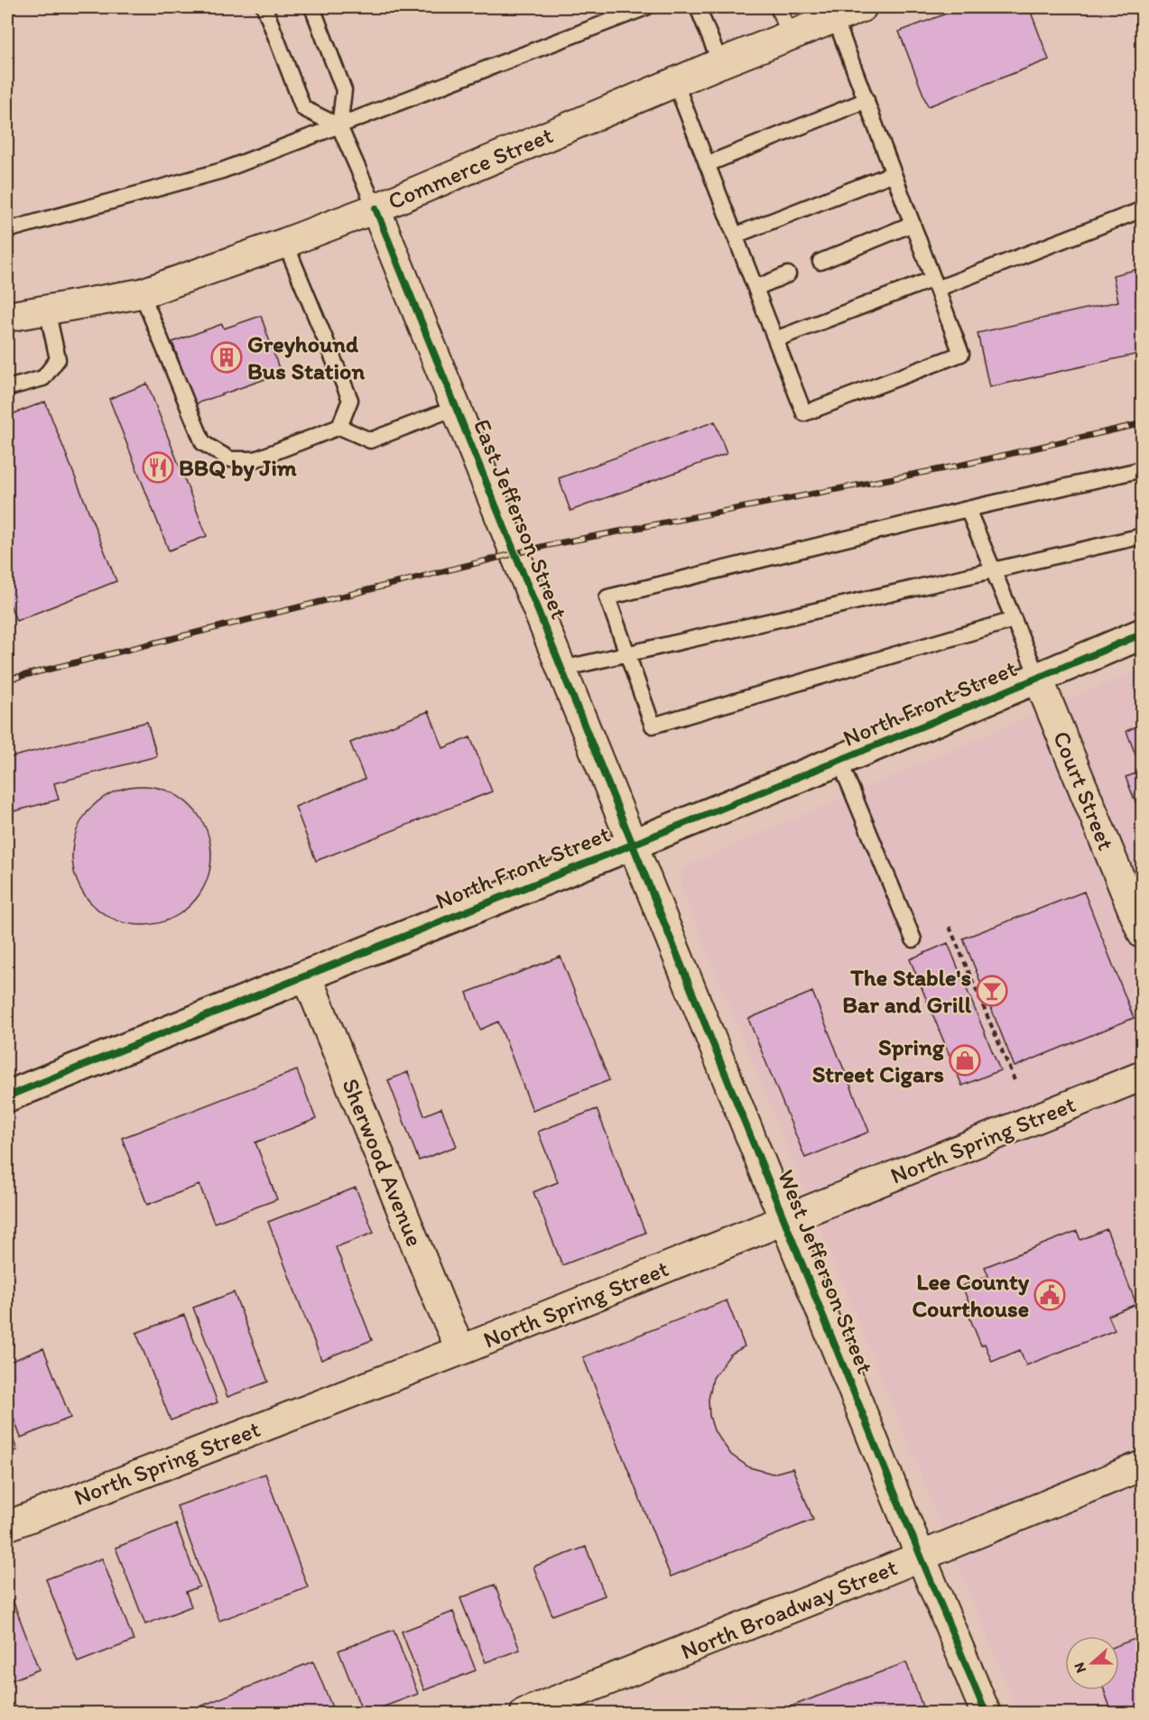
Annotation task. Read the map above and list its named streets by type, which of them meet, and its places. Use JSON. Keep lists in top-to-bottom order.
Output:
{
  "streets": {
    "street": [
      "Commerce Street",
      "East Jefferson Street",
      "North Front Street",
      "Court Street",
      "North Spring Street",
      "Sherwood Avenue",
      "West Jefferson Street",
      "North Broadway Street"
    ]
  },
  "crossings": [
    ["Commerce Street", "East Jefferson Street"],
    ["East Jefferson Street", "North Front Street"],
    ["East Jefferson Street", "West Jefferson Street"],
    ["North Front Street", "Court Street"],
    ["North Front Street", "Sherwood Avenue"],
    ["North Front Street", "West Jefferson Street"],
    ["North Spring Street", "Sherwood Avenue"],
    ["North Spring Street", "West Jefferson Street"],
    ["West Jefferson Street", "North Broadway Street"]
  ],
  "places": {
    "building": ["Greyhound Bus Station"],
    "restaurant": ["BBQ by Jim"],
    "bar": ["The Stable's Bar and Grill"],
    "shop": ["Spring Street Cigars"],
    "public building": ["Lee County Courthouse"]
  },
  "north": "left"
}
